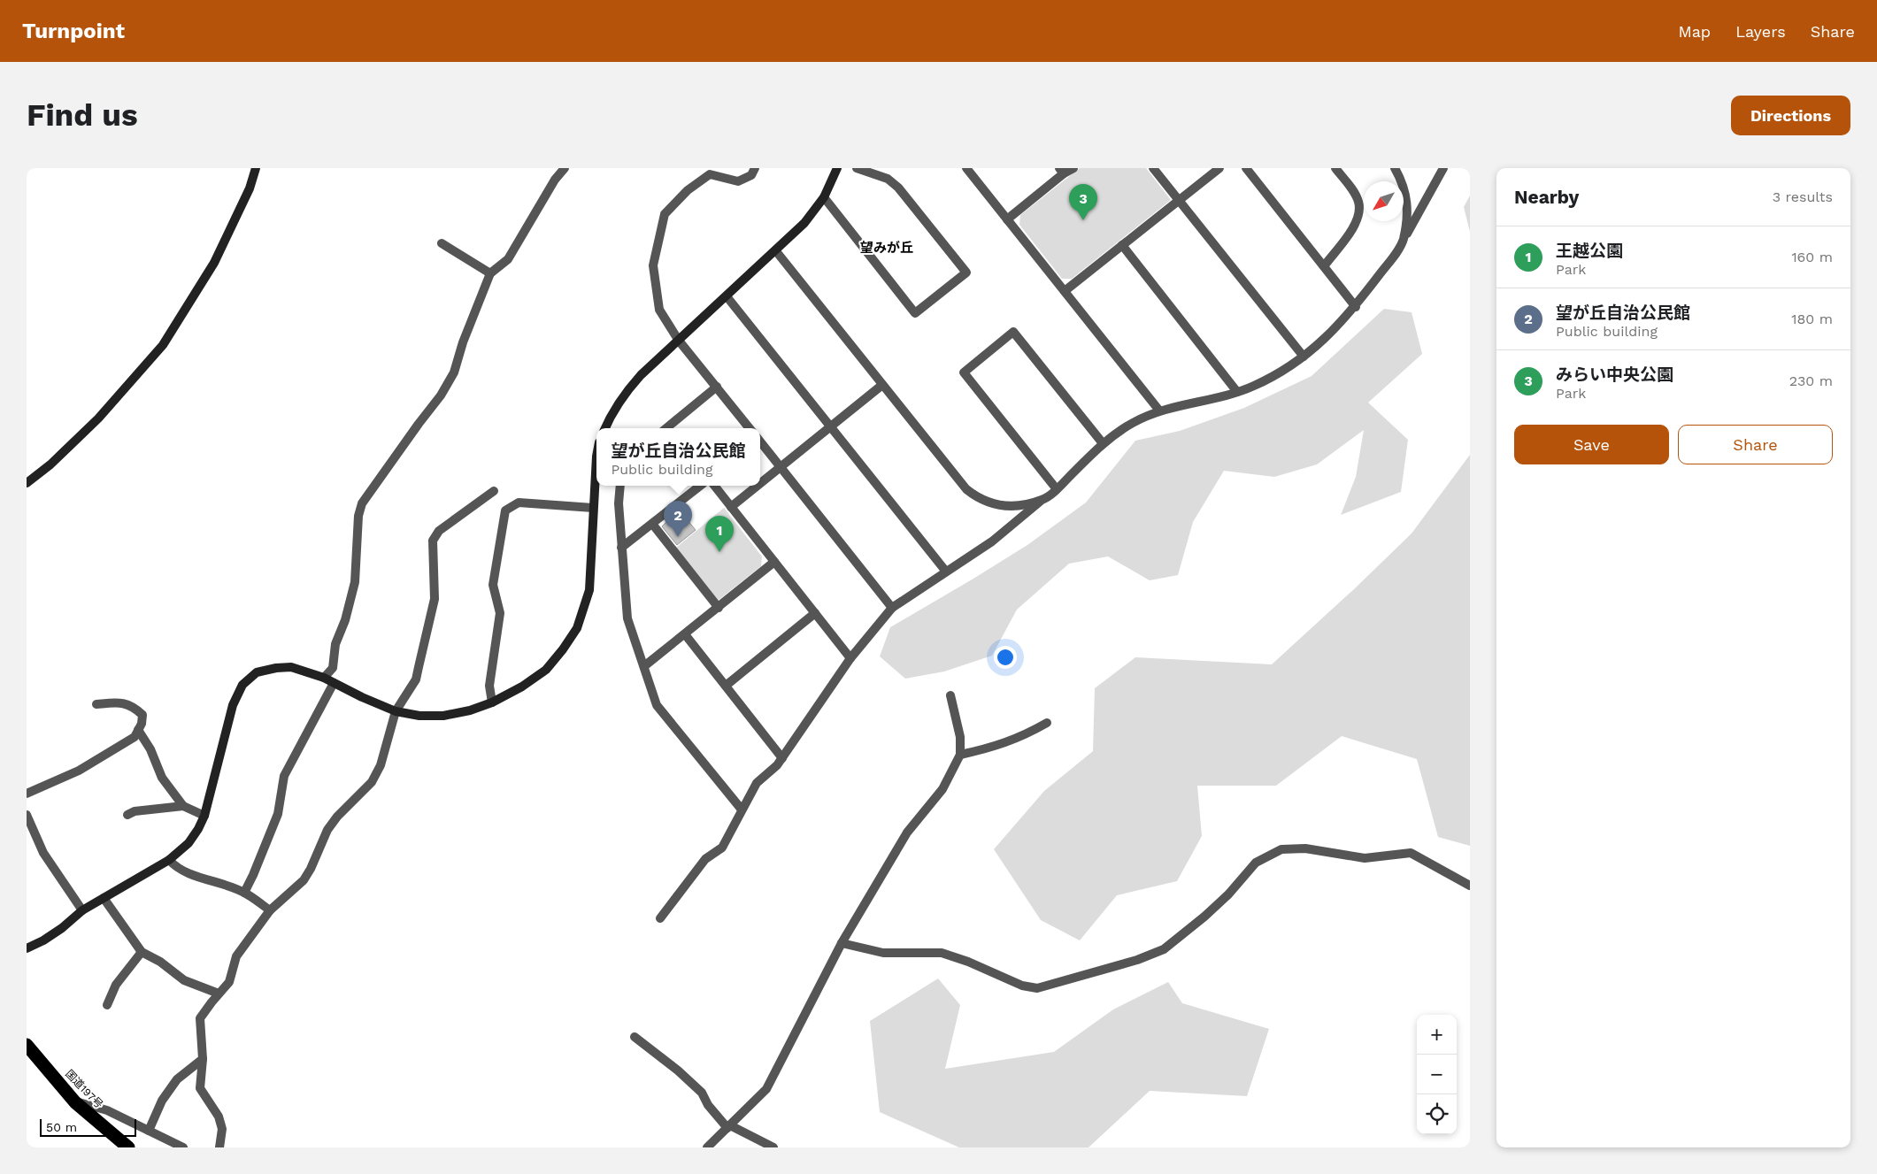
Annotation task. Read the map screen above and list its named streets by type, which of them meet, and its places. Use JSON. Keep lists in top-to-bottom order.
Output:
{
  "streets": {
    "highway": ["国道197号"]
  },
  "districts": ["望みが丘"],
  "scale_bar": "50 m",
  "north": "bottom left",
  "page": {
    "header": "Turnpoint",
    "nav": ["Map", "Layers", "Share"],
    "buttons": [
      "Directions",
      ["Save", "Share"]
    ],
    "title": "Find us",
    "heading": ["Nearby", "3 results"],
    "pins": ["3", "2", "1"],
    "list": [
      {
        "mark": "1",
        "name": "王越公園",
        "note": "Park",
        "value": "160 m"
      },
      {
        "mark": "2",
        "name": "望が丘自治公民館",
        "note": "Public building",
        "value": "180 m"
      },
      {
        "mark": "3",
        "name": "みらい中央公園",
        "note": "Park",
        "value": "230 m"
      }
    ],
    "popup": ["望が丘自治公民館", "Public building"],
    "map_buttons": ["+", "−"],
    "scale": "50 m"
  }
}
